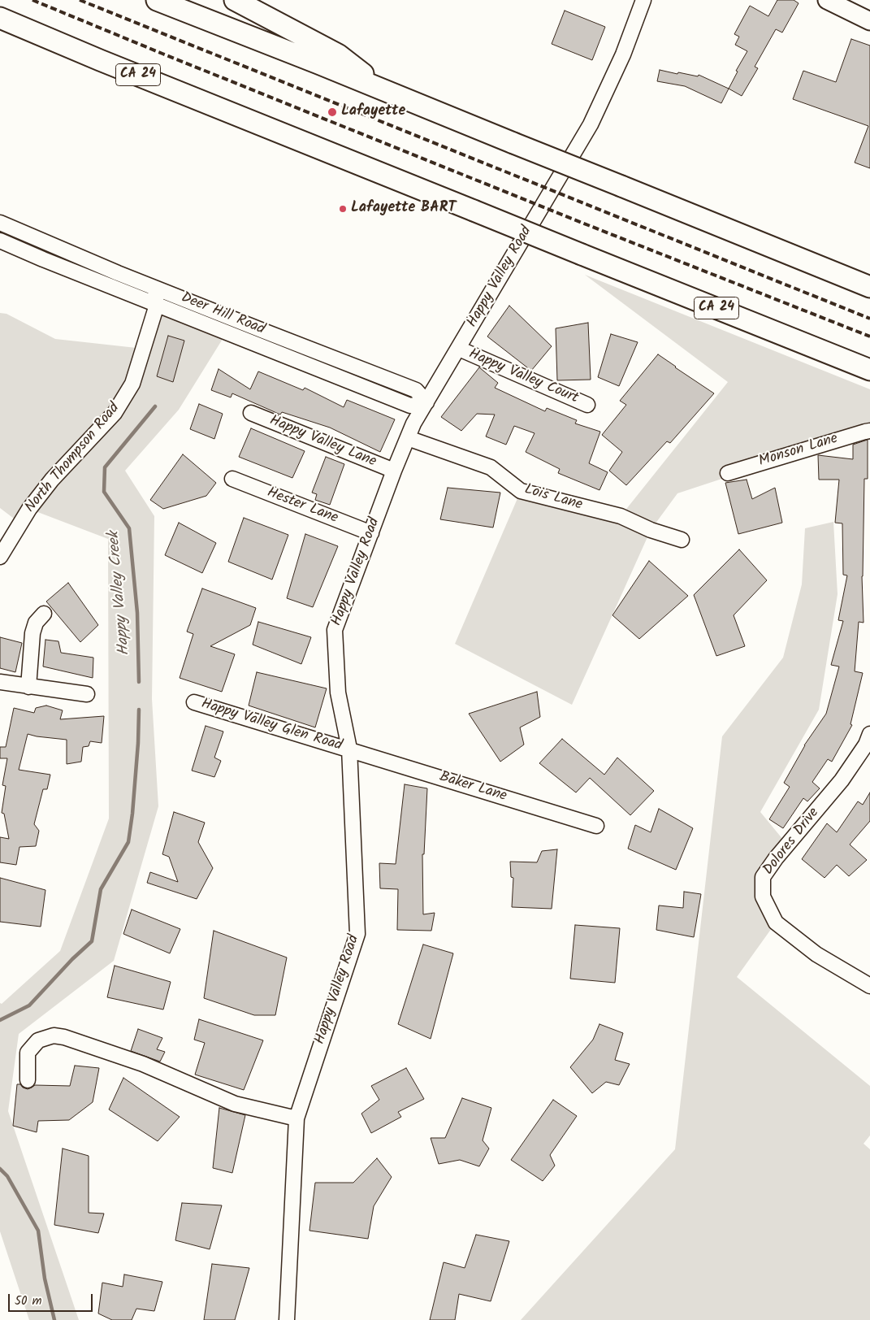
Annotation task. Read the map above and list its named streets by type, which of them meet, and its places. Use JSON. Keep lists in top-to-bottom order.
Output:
{
  "streets": {
    "highway": ["CA 24"],
    "street": [
      "Happy Valley Road",
      "Deer Hill Road",
      "Happy Valley Court",
      "Happy Valley Lane",
      "Monson Lane",
      "North Thompson Road",
      "Lois Lane",
      "Hester Lane",
      "Happy Valley Glen Road",
      "Baker Lane",
      "Dolores Drive"
    ]
  },
  "crossings": [
    ["Happy Valley Road", "Deer Hill Road"],
    ["Happy Valley Road", "Happy Valley Court"],
    ["Happy Valley Road", "Happy Valley Lane"],
    ["Happy Valley Road", "Lois Lane"],
    ["Happy Valley Road", "Hester Lane"],
    ["Happy Valley Road", "Happy Valley Glen Road"],
    ["Happy Valley Road", "Baker Lane"],
    ["Deer Hill Road", "North Thompson Road"],
    ["Happy Valley Glen Road", "Baker Lane"]
  ],
  "water": ["Happy Valley Creek"],
  "places": ["Lafayette", "Lafayette BART"],
  "scale_bar": "50 m"
}
